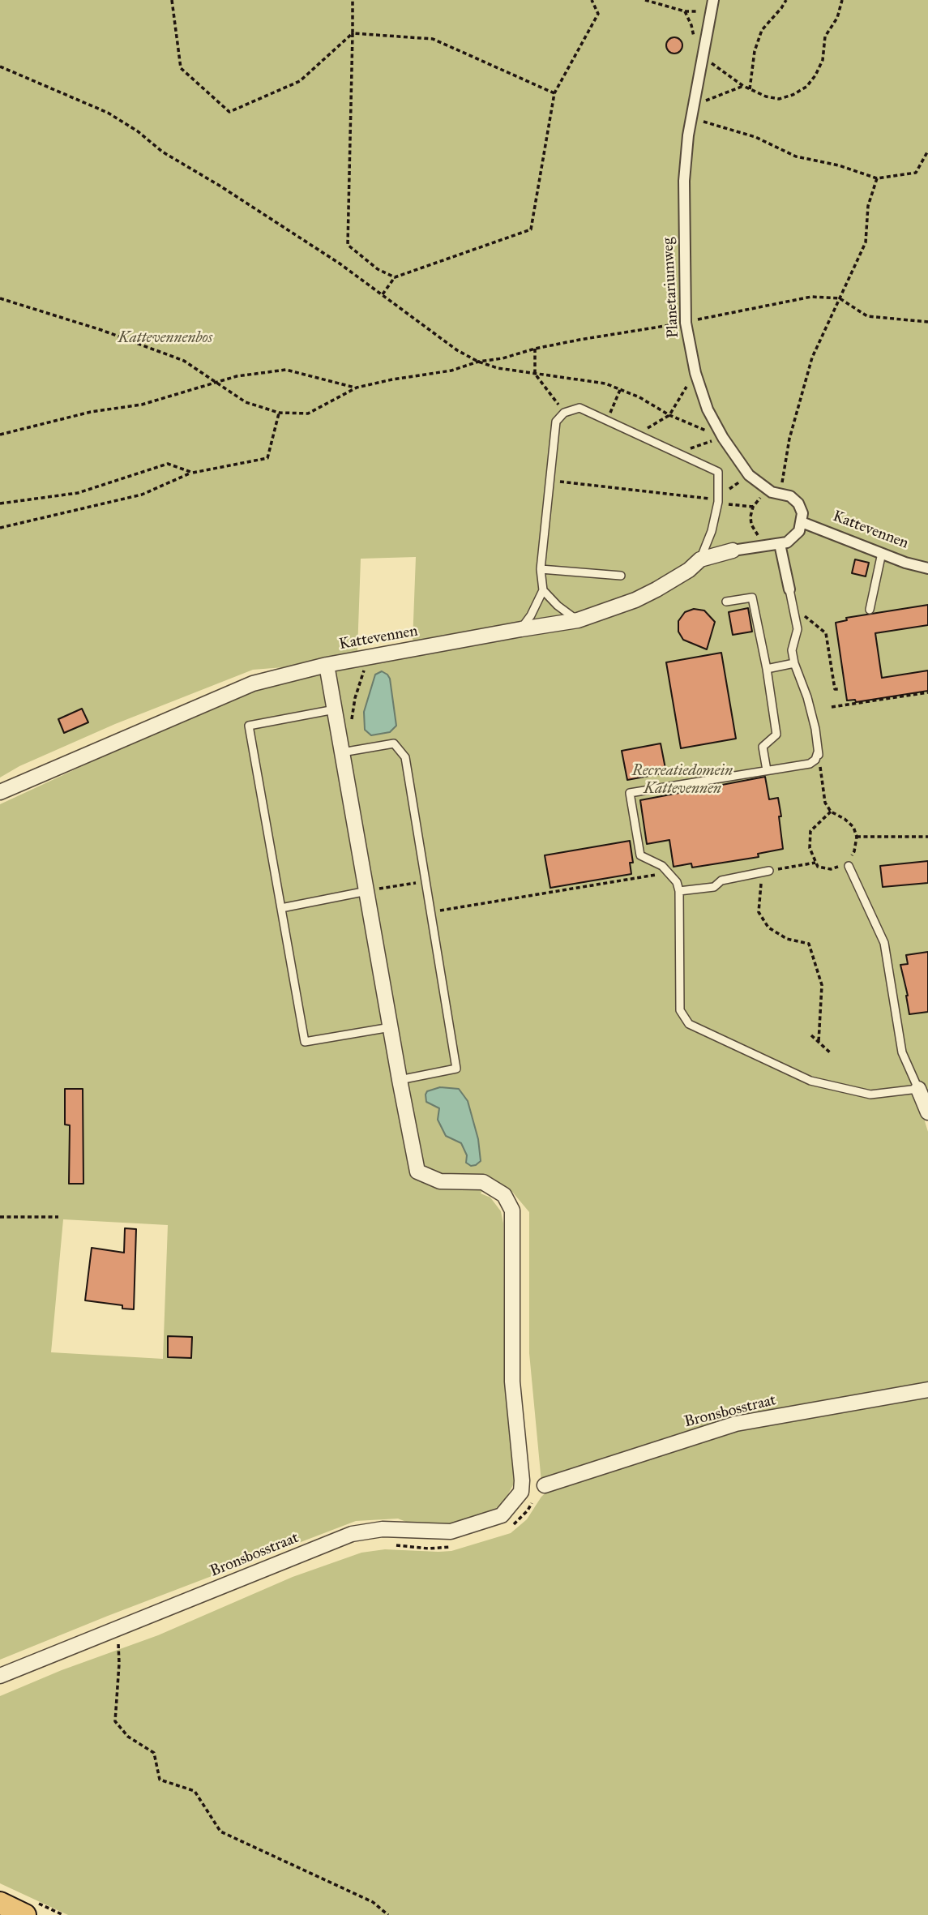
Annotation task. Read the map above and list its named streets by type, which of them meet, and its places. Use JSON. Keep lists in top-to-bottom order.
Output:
{
  "streets": {
    "street": ["Planetariumweg", "Kattevennen", "Bronsbosstraat"]
  },
  "crossings": [
    ["Planetariumweg", "Kattevennen"]
  ],
  "parks": ["Kattevennenbos", "Recreatiedomein Kattevennen"]
}
